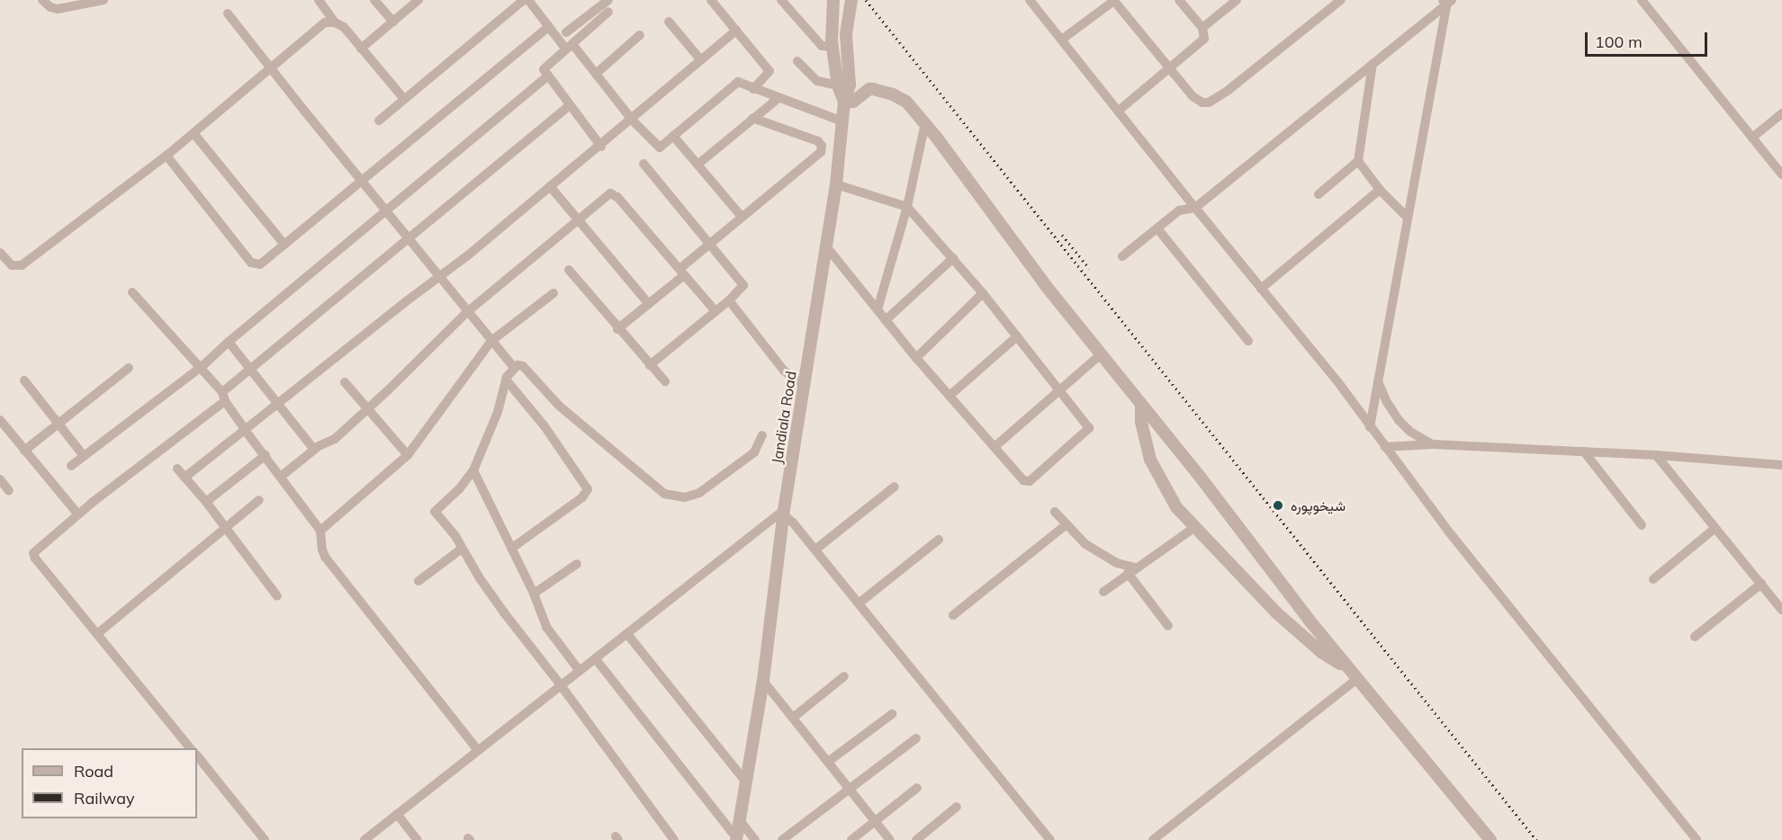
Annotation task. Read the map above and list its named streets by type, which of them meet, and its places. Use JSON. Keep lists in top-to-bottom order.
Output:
{
  "streets": {
    "street": ["Jandiala Road"]
  },
  "places": ["شیخوپورہ"],
  "legend": ["Road", "Railway"],
  "scale_bar": "100 m"
}
